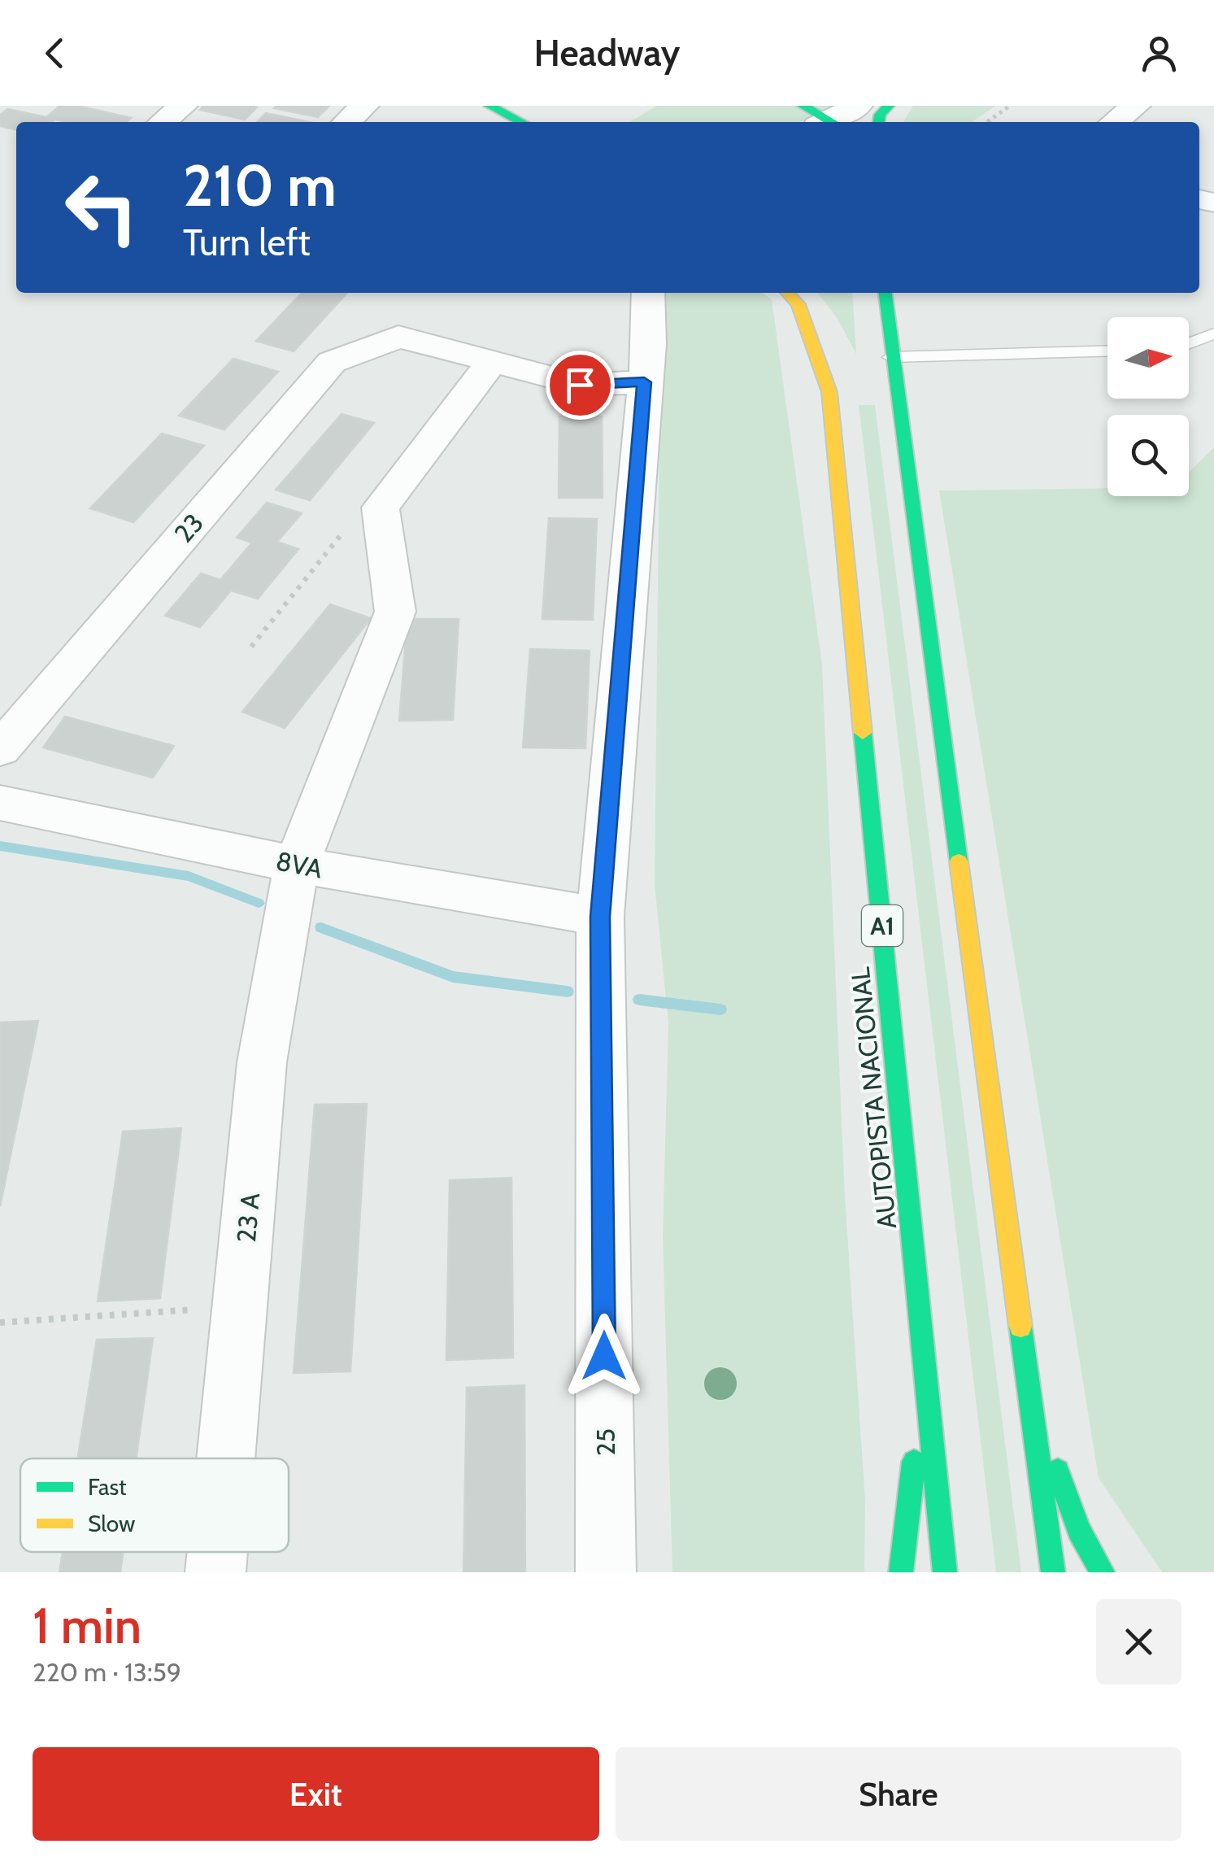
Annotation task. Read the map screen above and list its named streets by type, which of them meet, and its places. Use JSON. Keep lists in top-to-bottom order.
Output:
{
  "streets": {
    "main road": ["A1", "AUTOPISTA NACIONAL"],
    "street": [
      "23",
      "8VA",
      "23 A",
      "25"
    ]
  },
  "crossings": [
    ["23", "23 A"],
    ["8VA", "23 A"],
    ["8VA", "25"]
  ],
  "legend": ["Fast", "Slow"],
  "north": "right",
  "page": {
    "header": "Headway",
    "turn": ["210 m", "Turn left"],
    "heading": ["1 min", "220 m · 13:59"],
    "buttons": ["Exit", "Share"]
  }
}
